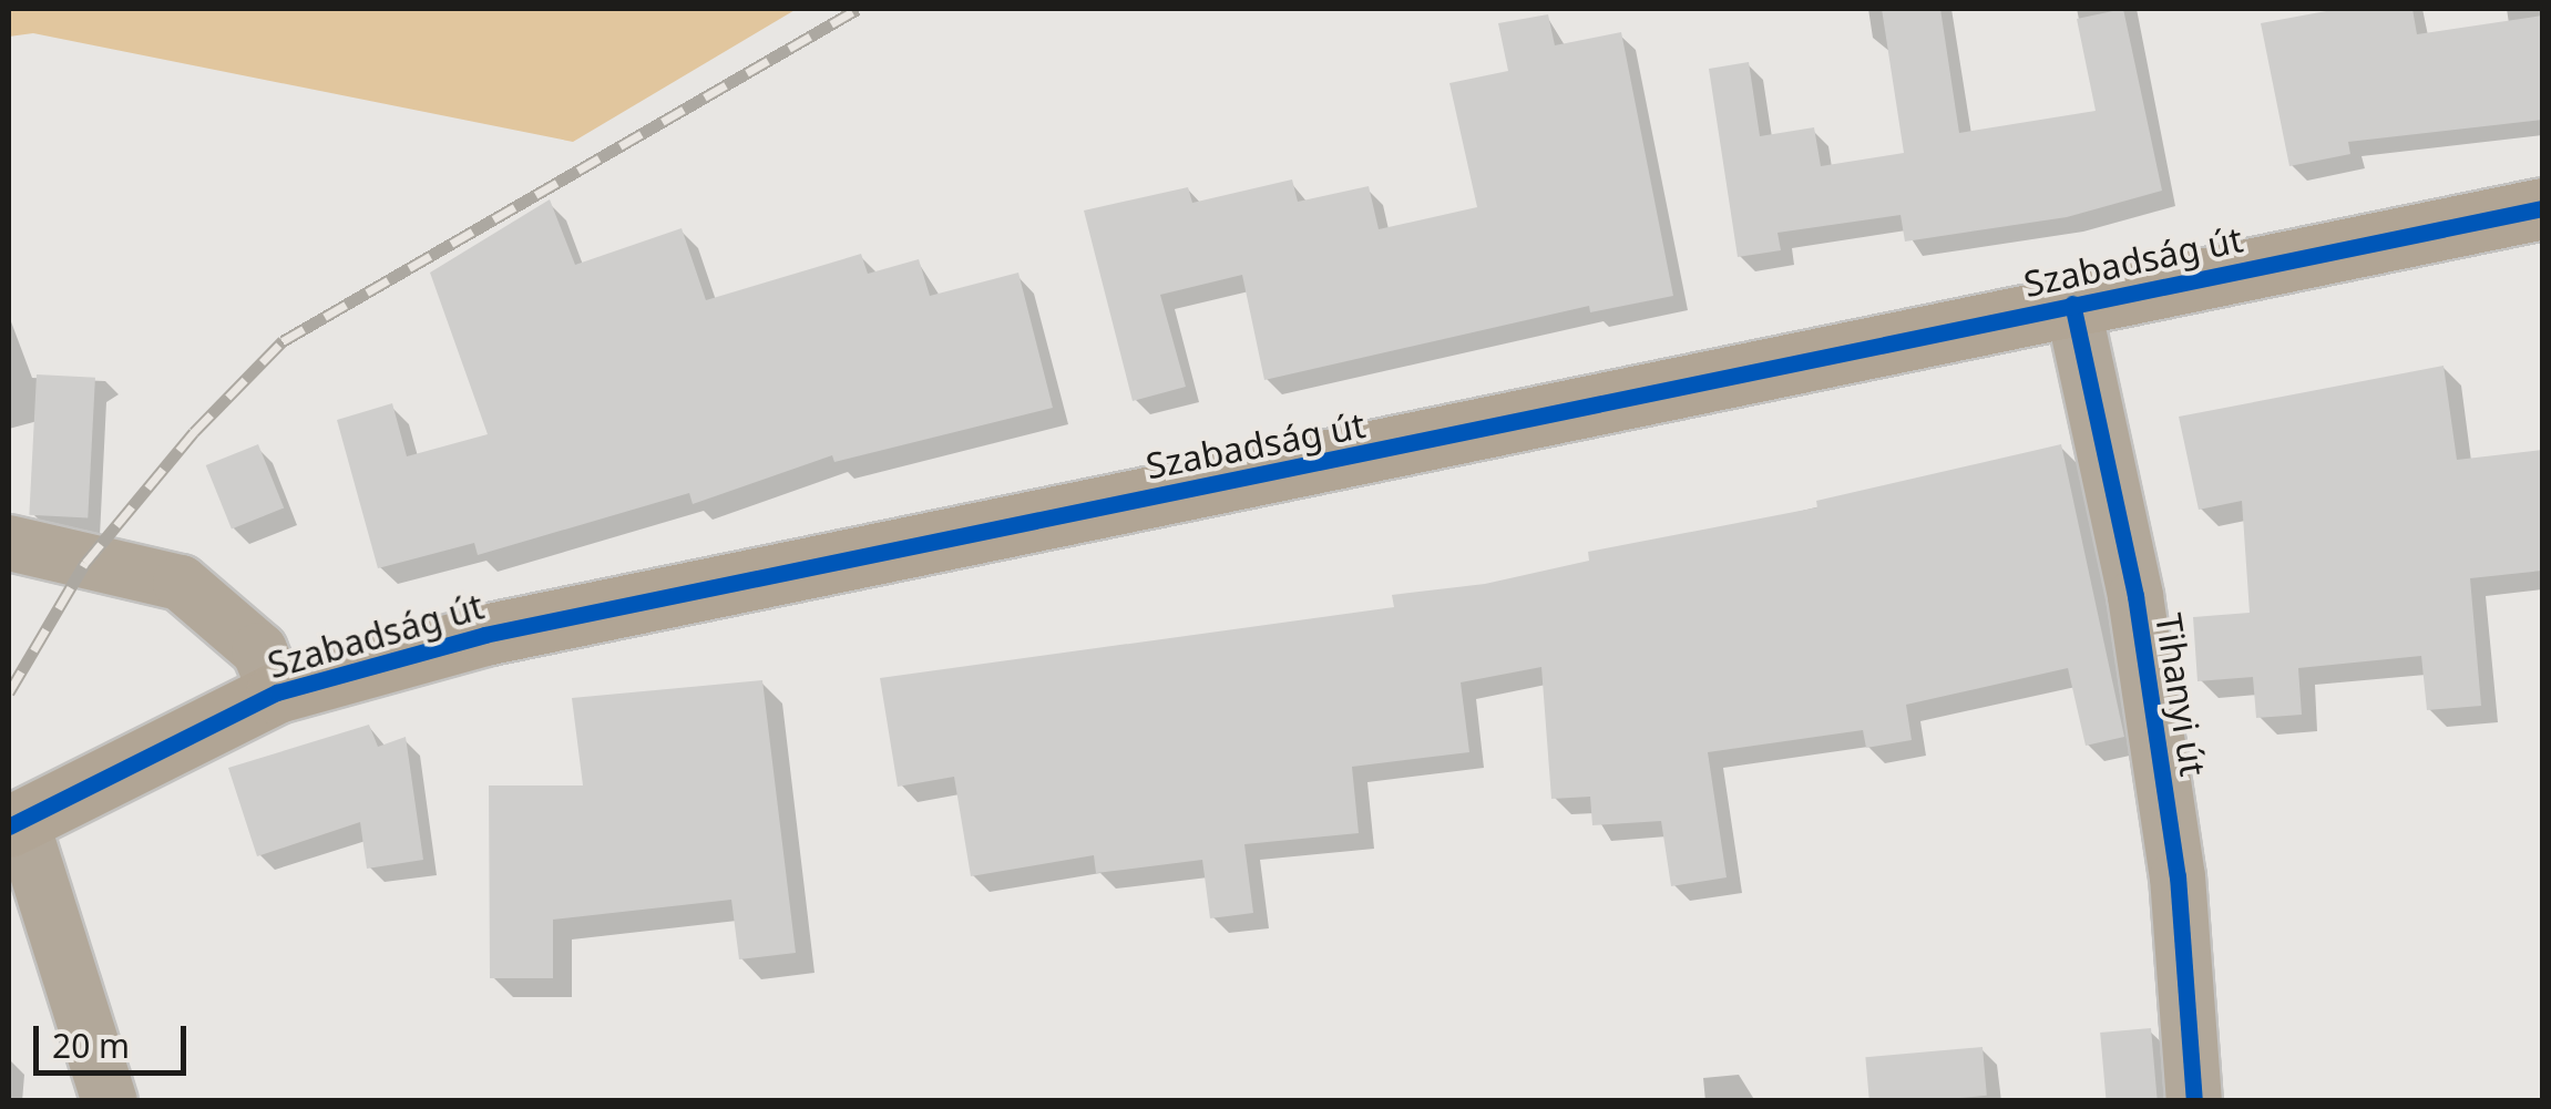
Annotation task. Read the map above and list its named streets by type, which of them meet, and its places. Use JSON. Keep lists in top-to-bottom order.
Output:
{
  "streets": {
    "street": ["Szabadság út", "Tihanyi út"]
  },
  "crossings": [
    ["Szabadság út", "Tihanyi út"]
  ],
  "scale_bar": "20 m"
}
